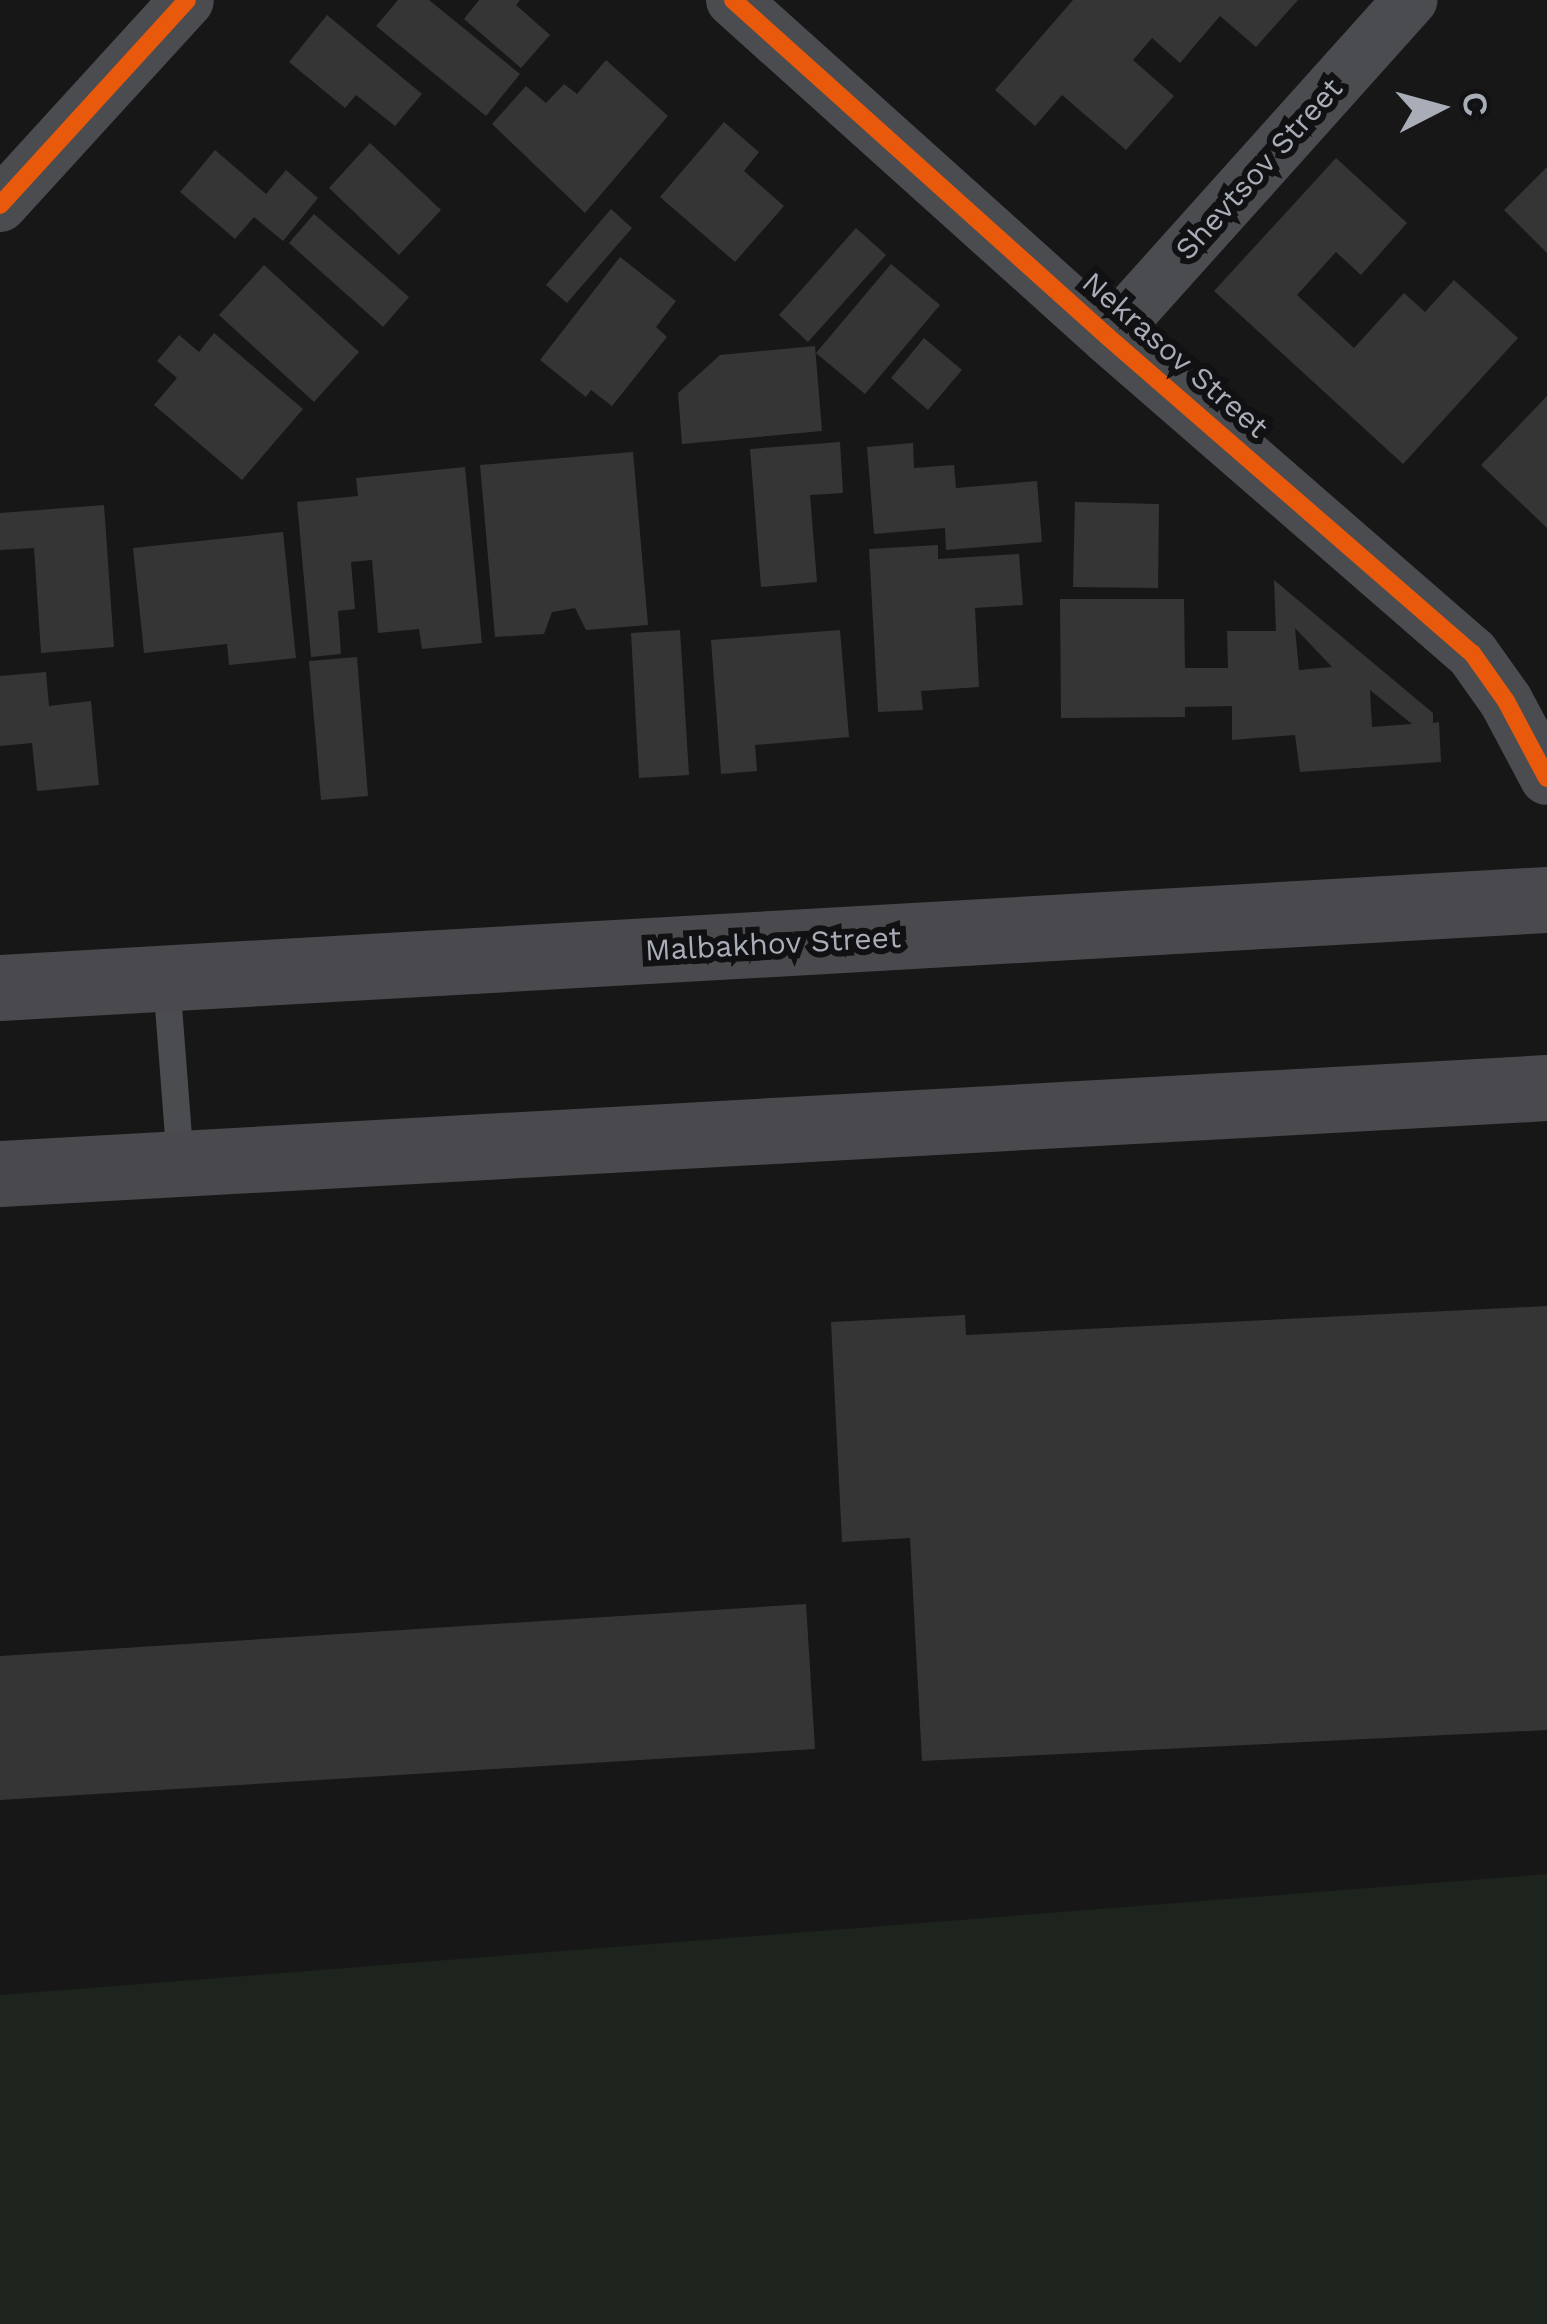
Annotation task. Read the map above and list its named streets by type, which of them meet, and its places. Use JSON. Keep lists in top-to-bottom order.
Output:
{
  "streets": {
    "main road": ["Malbakhov Street"],
    "street": ["Shevtsov Street", "Nekrasov Street"]
  },
  "crossings": [
    ["Shevtsov Street", "Nekrasov Street"]
  ],
  "north": "right"
}
